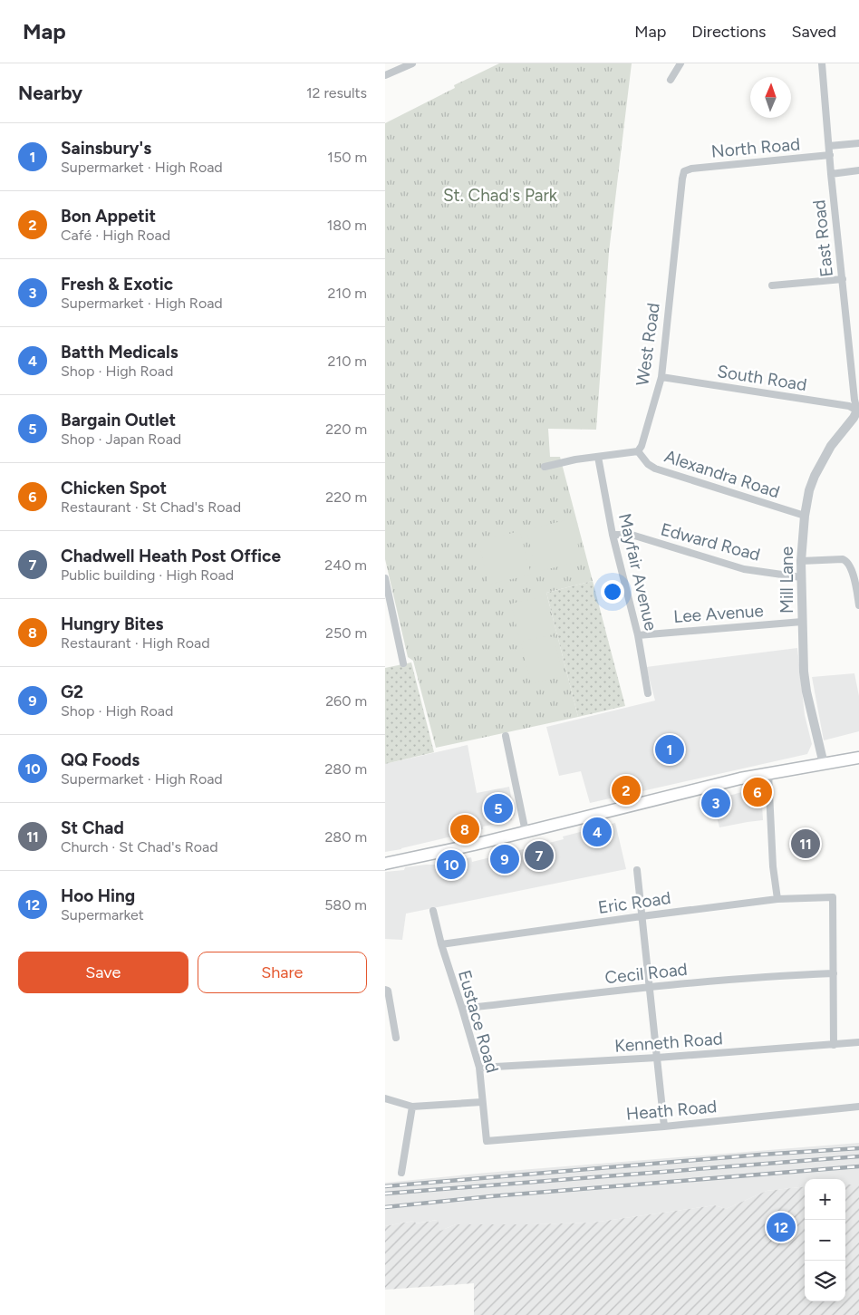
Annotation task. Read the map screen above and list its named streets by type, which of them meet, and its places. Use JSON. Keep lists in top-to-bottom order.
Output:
{
  "streets": {
    "street": [
      "North Road",
      "East Road",
      "West Road",
      "South Road",
      "Alexandra Road",
      "Edward Road",
      "Mayfair Avenue",
      "Mill Lane",
      "Lee Avenue",
      "Eric Road",
      "Cecil Road",
      "Eustace Road",
      "Kenneth Road",
      "Heath Road"
    ]
  },
  "crossings": [
    ["North Road", "East Road"],
    ["North Road", "West Road"],
    ["East Road", "South Road"],
    ["East Road", "Mill Lane"],
    ["West Road", "South Road"],
    ["West Road", "Alexandra Road"],
    ["South Road", "Mill Lane"],
    ["Alexandra Road", "Mill Lane"],
    ["Edward Road", "Mayfair Avenue"],
    ["Edward Road", "Mill Lane"],
    ["Mayfair Avenue", "Lee Avenue"],
    ["Mill Lane", "Lee Avenue"],
    ["Eric Road", "Cecil Road"],
    ["Eric Road", "Eustace Road"],
    ["Cecil Road", "Eustace Road"],
    ["Eustace Road", "Kenneth Road"],
    ["Eustace Road", "Heath Road"]
  ],
  "parks": ["St. Chad's Park"],
  "north": "top",
  "page": {
    "header": "Map",
    "nav": ["Map", "Directions", "Saved"],
    "heading": ["Nearby", "12 results"],
    "list": [
      {
        "mark": "1",
        "name": "Sainsbury's",
        "note": "Supermarket · High Road",
        "value": "150 m"
      },
      {
        "mark": "2",
        "name": "Bon Appetit",
        "note": "Café · High Road",
        "value": "180 m"
      },
      {
        "mark": "3",
        "name": "Fresh & Exotic",
        "note": "Supermarket · High Road",
        "value": "210 m"
      },
      {
        "mark": "4",
        "name": "Batth Medicals",
        "note": "Shop · High Road",
        "value": "210 m"
      },
      {
        "mark": "5",
        "name": "Bargain Outlet",
        "note": "Shop · Japan Road",
        "value": "220 m"
      },
      {
        "mark": "6",
        "name": "Chicken Spot",
        "note": "Restaurant · St Chad's Road",
        "value": "220 m"
      },
      {
        "mark": "7",
        "name": "Chadwell Heath Post Office",
        "note": "Public building · High Road",
        "value": "240 m"
      },
      {
        "mark": "8",
        "name": "Hungry Bites",
        "note": "Restaurant · High Road",
        "value": "250 m"
      },
      {
        "mark": "9",
        "name": "G2",
        "note": "Shop · High Road",
        "value": "260 m"
      },
      {
        "mark": "10",
        "name": "QQ Foods",
        "note": "Supermarket · High Road",
        "value": "280 m"
      },
      {
        "mark": "11",
        "name": "St Chad",
        "note": "Church · St Chad's Road",
        "value": "280 m"
      },
      {
        "mark": "12",
        "name": "Hoo Hing",
        "note": "Supermarket",
        "value": "580 m"
      }
    ],
    "pins": [
      "1",
      "2",
      "6",
      "3",
      "5",
      "8",
      "4",
      "11",
      "7",
      "9",
      "10",
      "12"
    ],
    "buttons": ["Save", "Share"],
    "map_buttons": ["+", "−"]
  }
}
